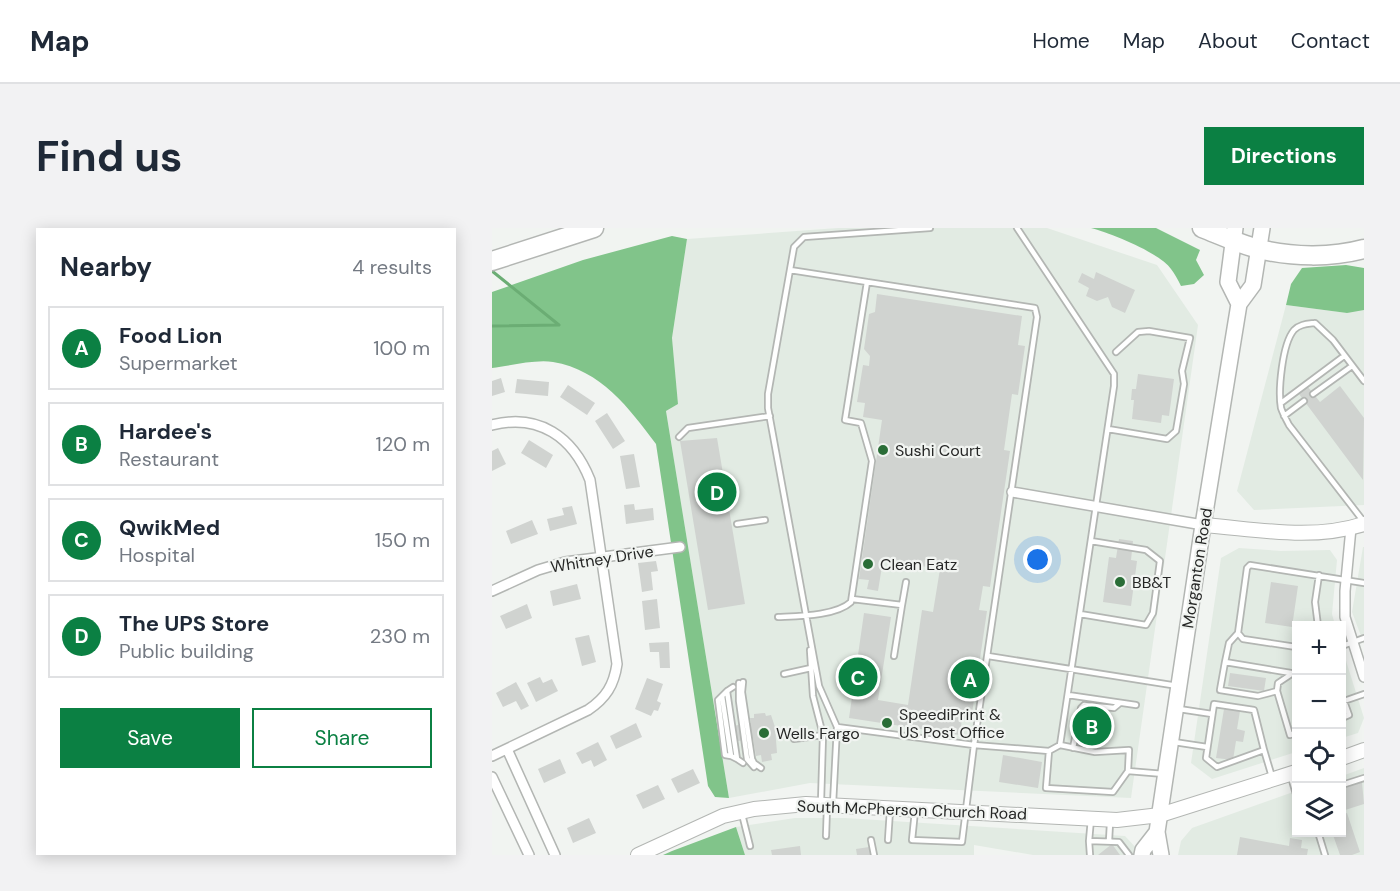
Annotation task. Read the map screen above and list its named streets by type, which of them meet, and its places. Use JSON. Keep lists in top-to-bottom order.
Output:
{
  "streets": {
    "main road": ["Morganton Road", "South McPherson Church Road"],
    "street": ["Whitney Drive"]
  },
  "crossings": [
    ["Morganton Road", "South McPherson Church Road"]
  ],
  "places": [
    "Sushi Court",
    "Clean Eatz",
    "BB&T",
    "SpeediPrint & US Post Office",
    "Wells Fargo"
  ],
  "page": {
    "header": "Map",
    "nav": [
      "Home",
      "Map",
      "About",
      "Contact"
    ],
    "buttons": [
      "Directions",
      ["Save", "Share"]
    ],
    "title": "Find us",
    "heading": ["Nearby", "4 results"],
    "list": [
      {
        "mark": "A",
        "name": "Food Lion",
        "note": "Supermarket",
        "value": "100 m"
      },
      {
        "mark": "B",
        "name": "Hardee's",
        "note": "Restaurant",
        "value": "120 m"
      },
      {
        "mark": "C",
        "name": "QwikMed",
        "note": "Hospital",
        "value": "150 m"
      },
      {
        "mark": "D",
        "name": "The UPS Store",
        "note": "Public building",
        "value": "230 m"
      }
    ],
    "pins": [
      "D",
      "C",
      "A",
      "B"
    ],
    "map_buttons": ["+", "−"]
  }
}
